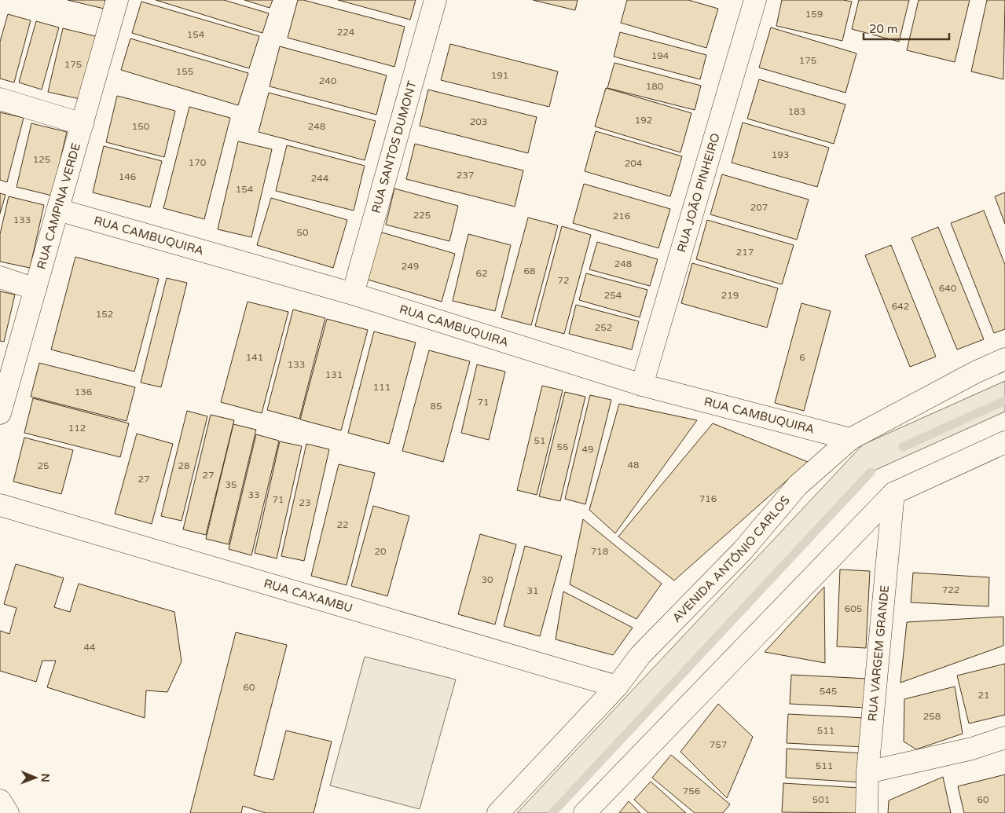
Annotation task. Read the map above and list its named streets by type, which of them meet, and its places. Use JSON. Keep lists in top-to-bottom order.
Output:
{
  "streets": {
    "street": [
      "RUA SANTOS DUMONT",
      "RUA JOÃO PINHEIRO",
      "RUA CAMPINA VERDE",
      "RUA CAMBUQUIRA",
      "AVENIDA ANTÔNIO CARLOS",
      "RUA CAXAMBU",
      "RUA VARGEM GRANDE"
    ]
  },
  "crossings": [
    ["RUA SANTOS DUMONT", "RUA CAMBUQUIRA"],
    ["RUA JOÃO PINHEIRO", "RUA CAMBUQUIRA"],
    ["RUA CAMPINA VERDE", "RUA CAMBUQUIRA"],
    ["RUA CAMBUQUIRA", "AVENIDA ANTÔNIO CARLOS"],
    ["AVENIDA ANTÔNIO CARLOS", "RUA CAXAMBU"]
  ],
  "house_numbers": [
    "159",
    "224",
    "154",
    "194",
    "175",
    "175",
    "155",
    "191",
    "240",
    "180",
    "183",
    "192",
    "203",
    "150",
    "248",
    "193",
    "125",
    "170",
    "204",
    "237",
    "146",
    "244",
    "154",
    "207",
    "225",
    "216",
    "133",
    "50",
    "217",
    "248",
    "249",
    "68",
    "62",
    "72",
    "640",
    "254",
    "219",
    "642",
    "152",
    "252",
    "141",
    "6",
    "133",
    "131",
    "111",
    "136",
    "71",
    "85",
    "112",
    "51",
    "55",
    "49",
    "48",
    "25",
    "28",
    "27",
    "27",
    "35",
    "33",
    "716",
    "71",
    "23",
    "22",
    "20",
    "718",
    "30",
    "722",
    "31",
    "605",
    "44",
    "60",
    "545",
    "21",
    "258",
    "511",
    "757",
    "511",
    "756",
    "501",
    "60"
  ],
  "scale_bar": "20 m",
  "north": "right"
}
